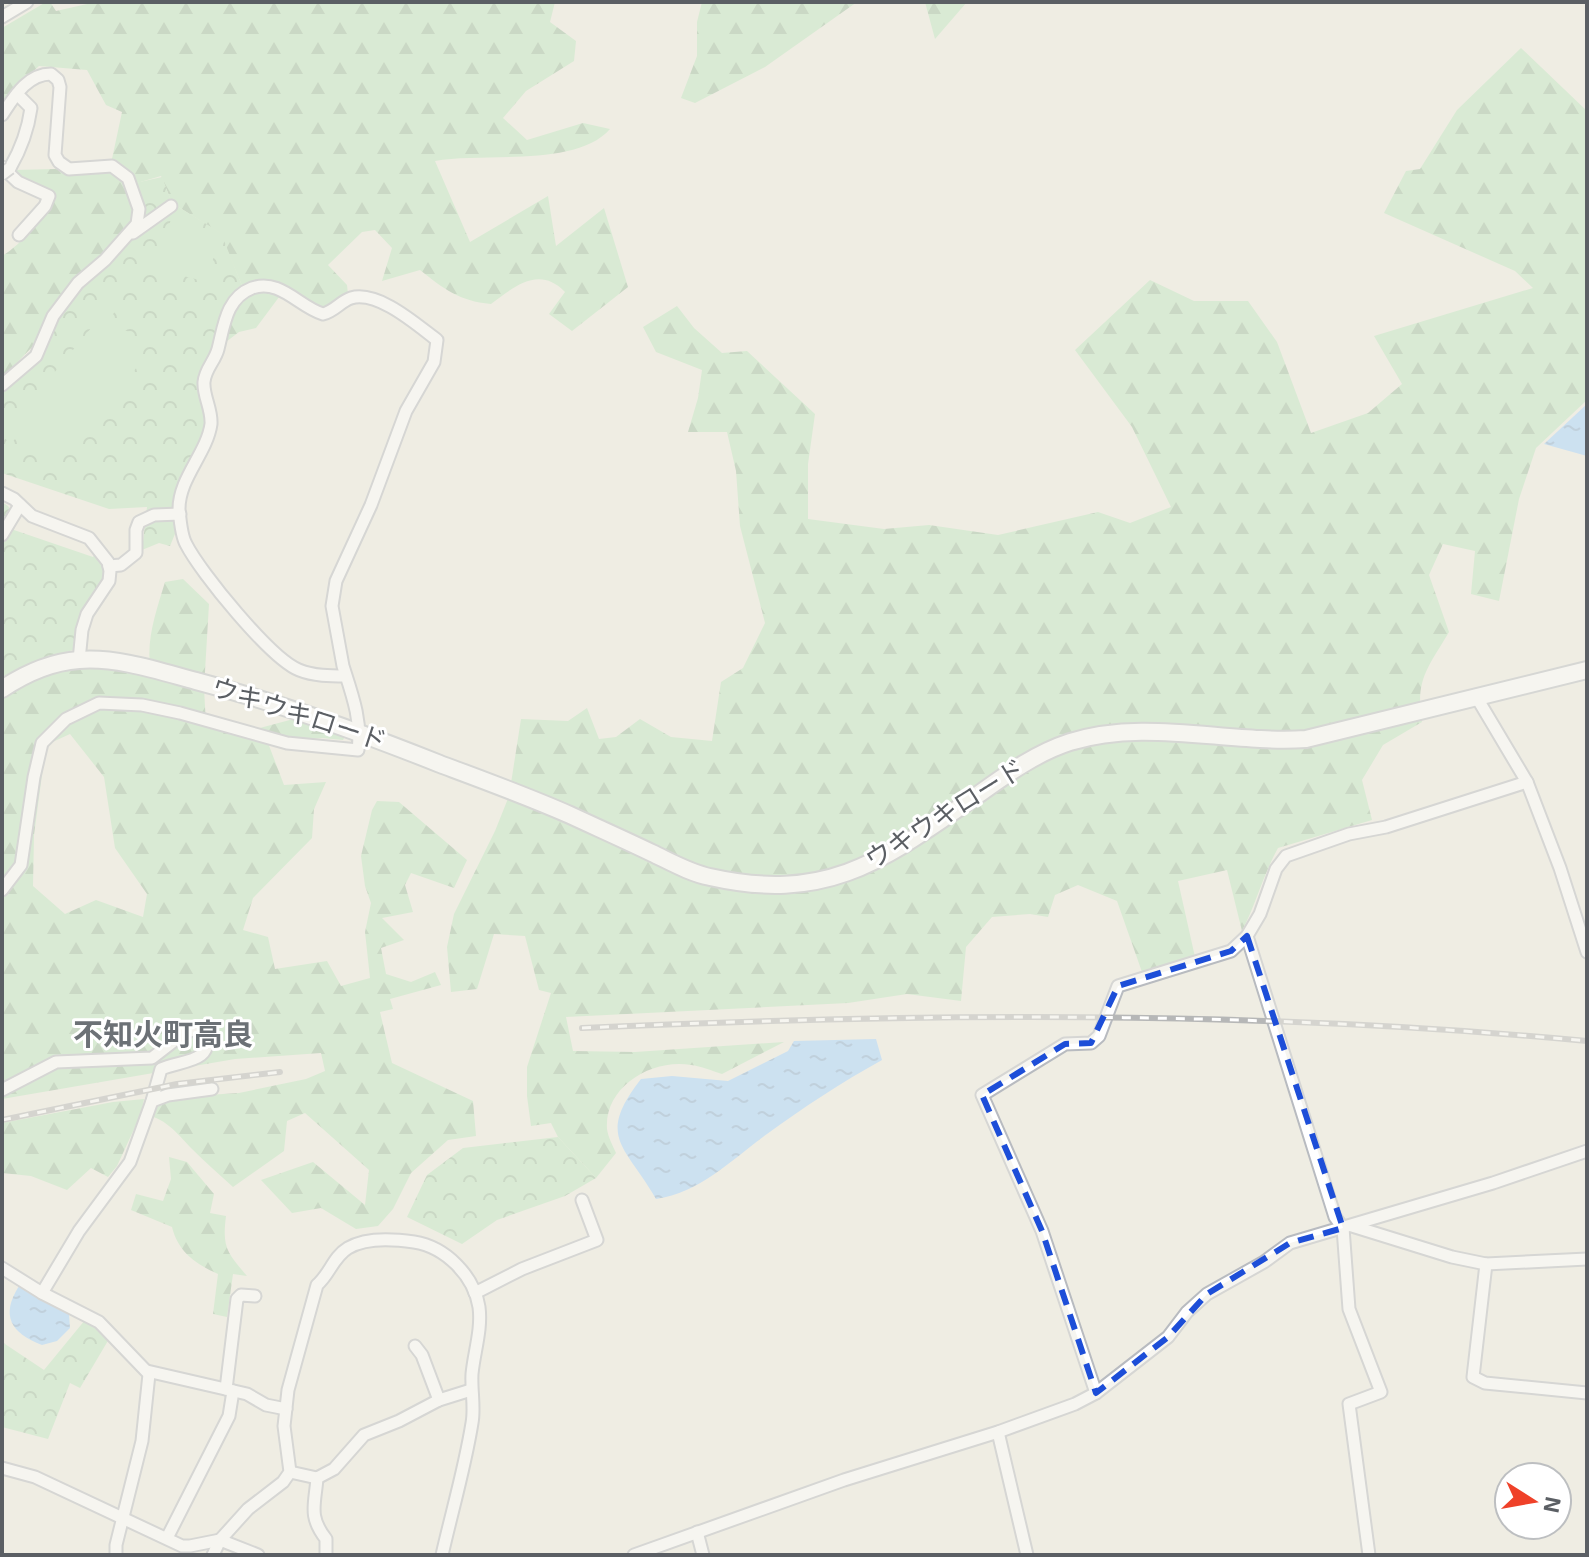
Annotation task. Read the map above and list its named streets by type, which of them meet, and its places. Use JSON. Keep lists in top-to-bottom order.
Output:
{
  "streets": {
    "street": ["ウキウキロード"]
  },
  "districts": ["不知火町高良"],
  "north": "right"
}
